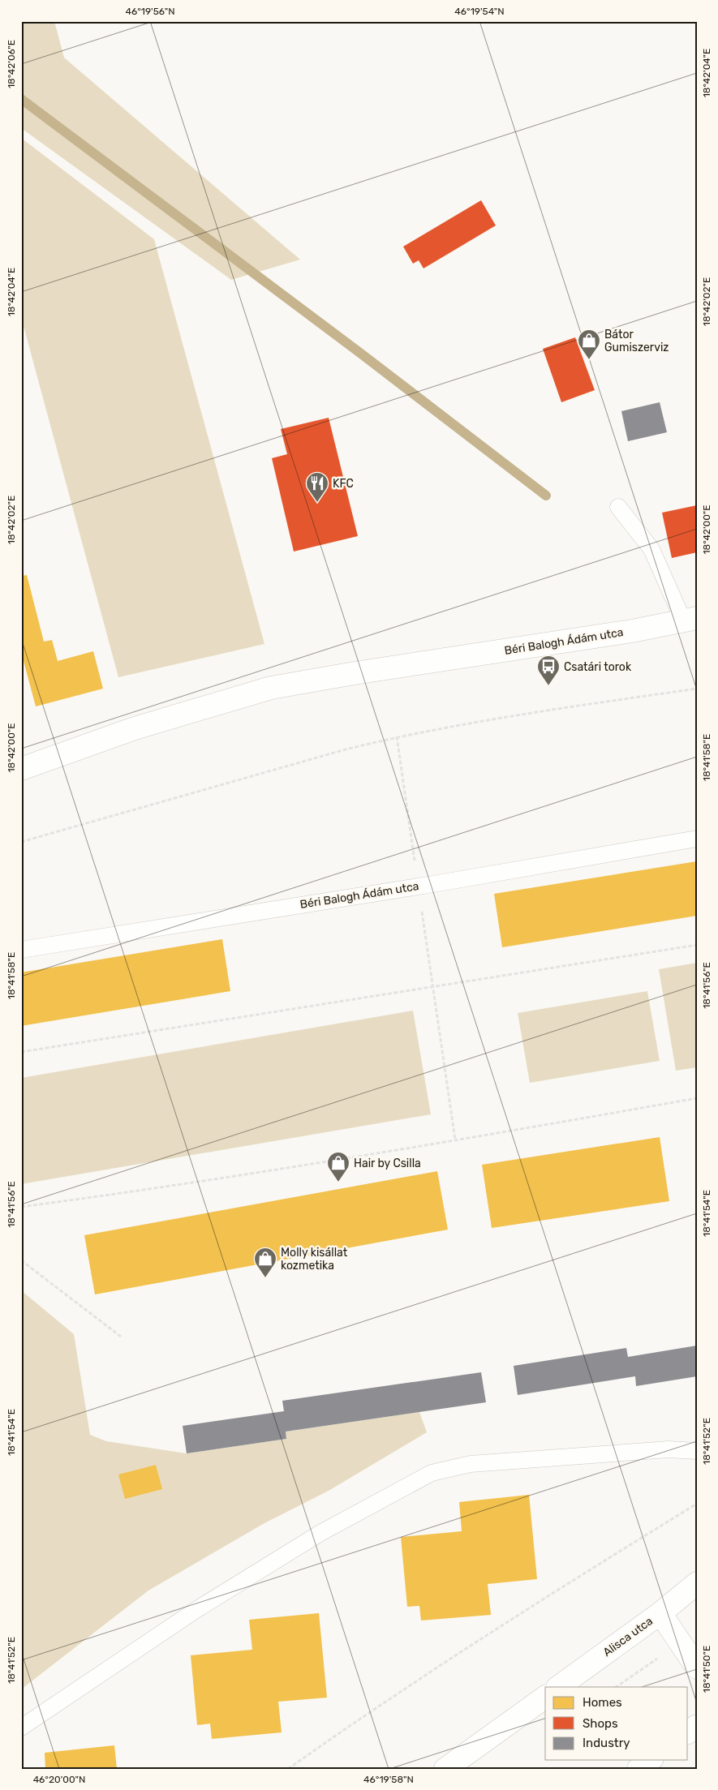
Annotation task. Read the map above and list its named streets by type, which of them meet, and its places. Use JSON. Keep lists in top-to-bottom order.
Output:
{
  "streets": {
    "street": ["Béri Balogh Ádám utca", "Alisca utca"]
  },
  "places": {
    "shop": ["Bátor Gumiszerviz", "Hair by Csilla", "Molly kisállat kozmetika"],
    "restaurant": ["KFC"],
    "bus stop": ["Csatári torok"]
  },
  "legend": ["Homes", "Shops", "Industry"],
  "coordinates": [
    "46°19'56\"N",
    "46°19'54\"N",
    "18°42'06\"E",
    "18°42'04\"E",
    "18°42'02\"E",
    "18°42'00\"E",
    "18°41'58\"E",
    "18°41'56\"E",
    "18°41'54\"E",
    "18°41'52\"E",
    "18°41'50\"E",
    "46°20'00\"N",
    "46°19'58\"N"
  ]
}
